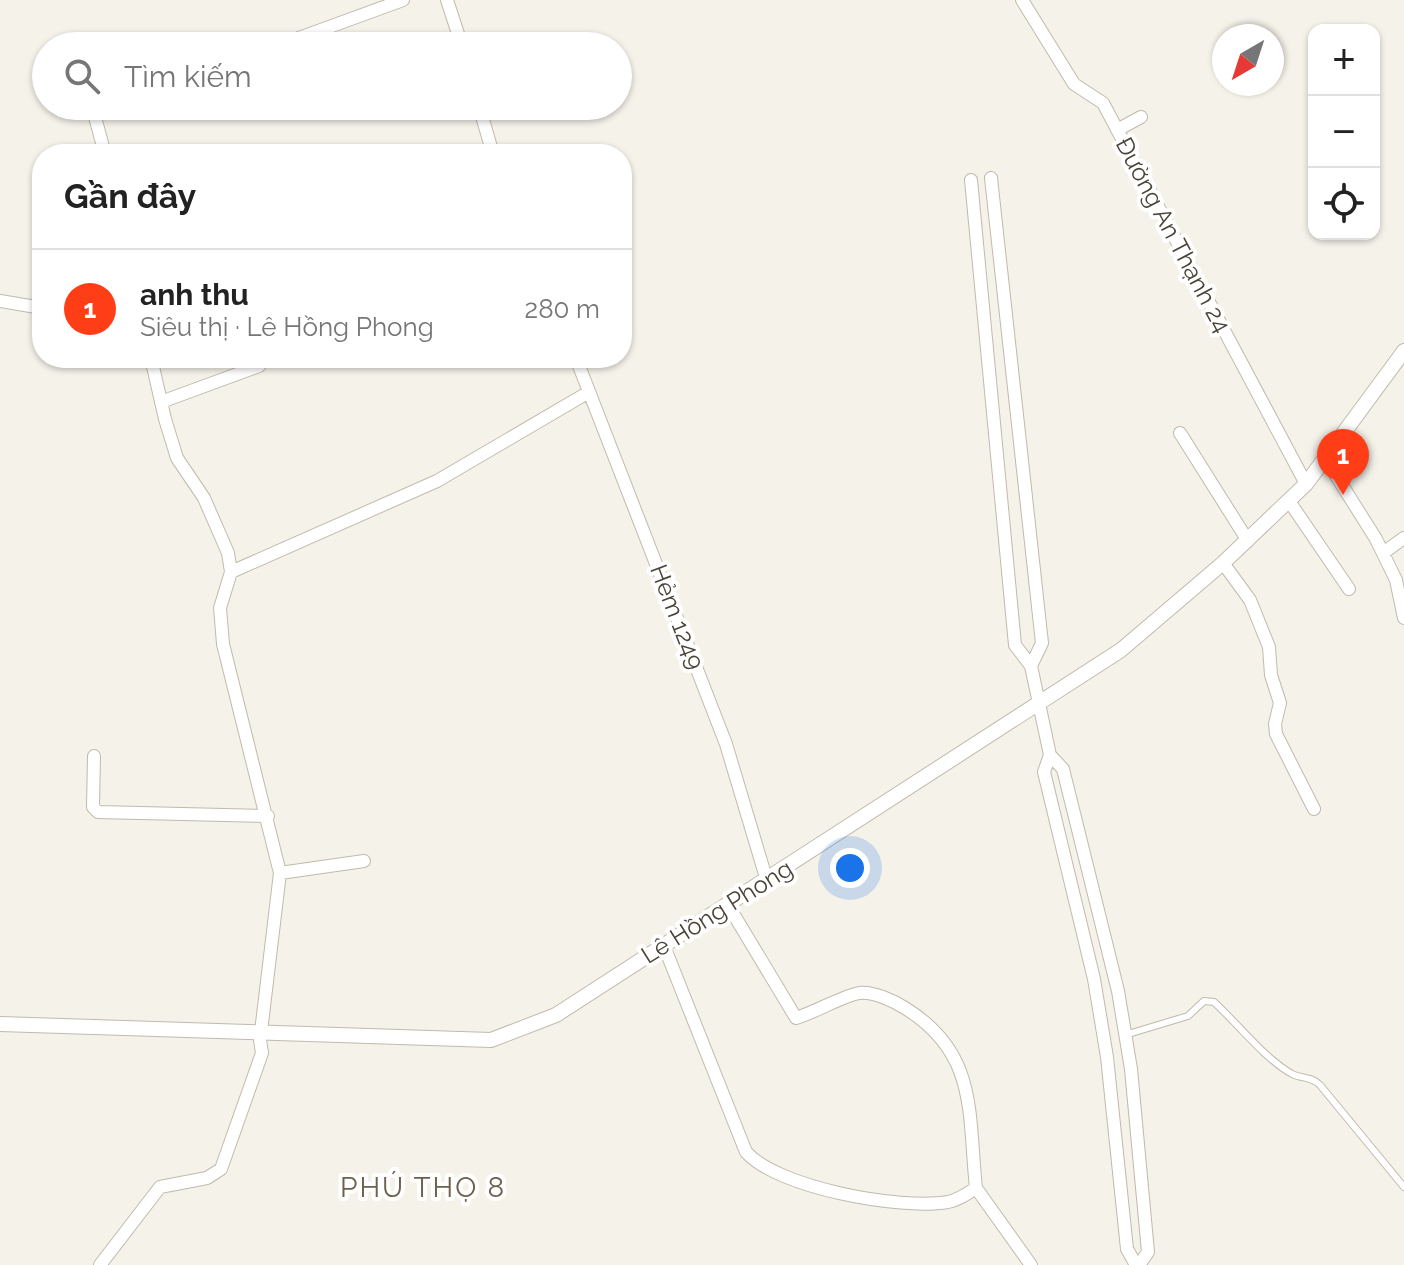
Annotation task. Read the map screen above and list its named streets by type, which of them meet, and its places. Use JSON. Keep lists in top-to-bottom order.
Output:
{
  "streets": {
    "street": ["Đường An Thạnh 24", "Hẻm 1249", "Lê Hồng Phong"]
  },
  "crossings": [
    ["Đường An Thạnh 24", "Lê Hồng Phong"],
    ["Hẻm 1249", "Lê Hồng Phong"]
  ],
  "districts": ["PHÚ THỌ 8"],
  "north": "bottom left",
  "page": {
    "map_buttons": ["+", "−"],
    "search": "Tìm kiếm",
    "heading": "Gần đây",
    "list": [
      {
        "mark": "1",
        "name": "anh thu",
        "note": "Siêu thị · Lê Hồng Phong",
        "value": "280 m"
      }
    ],
    "pins": "1"
  }
}
